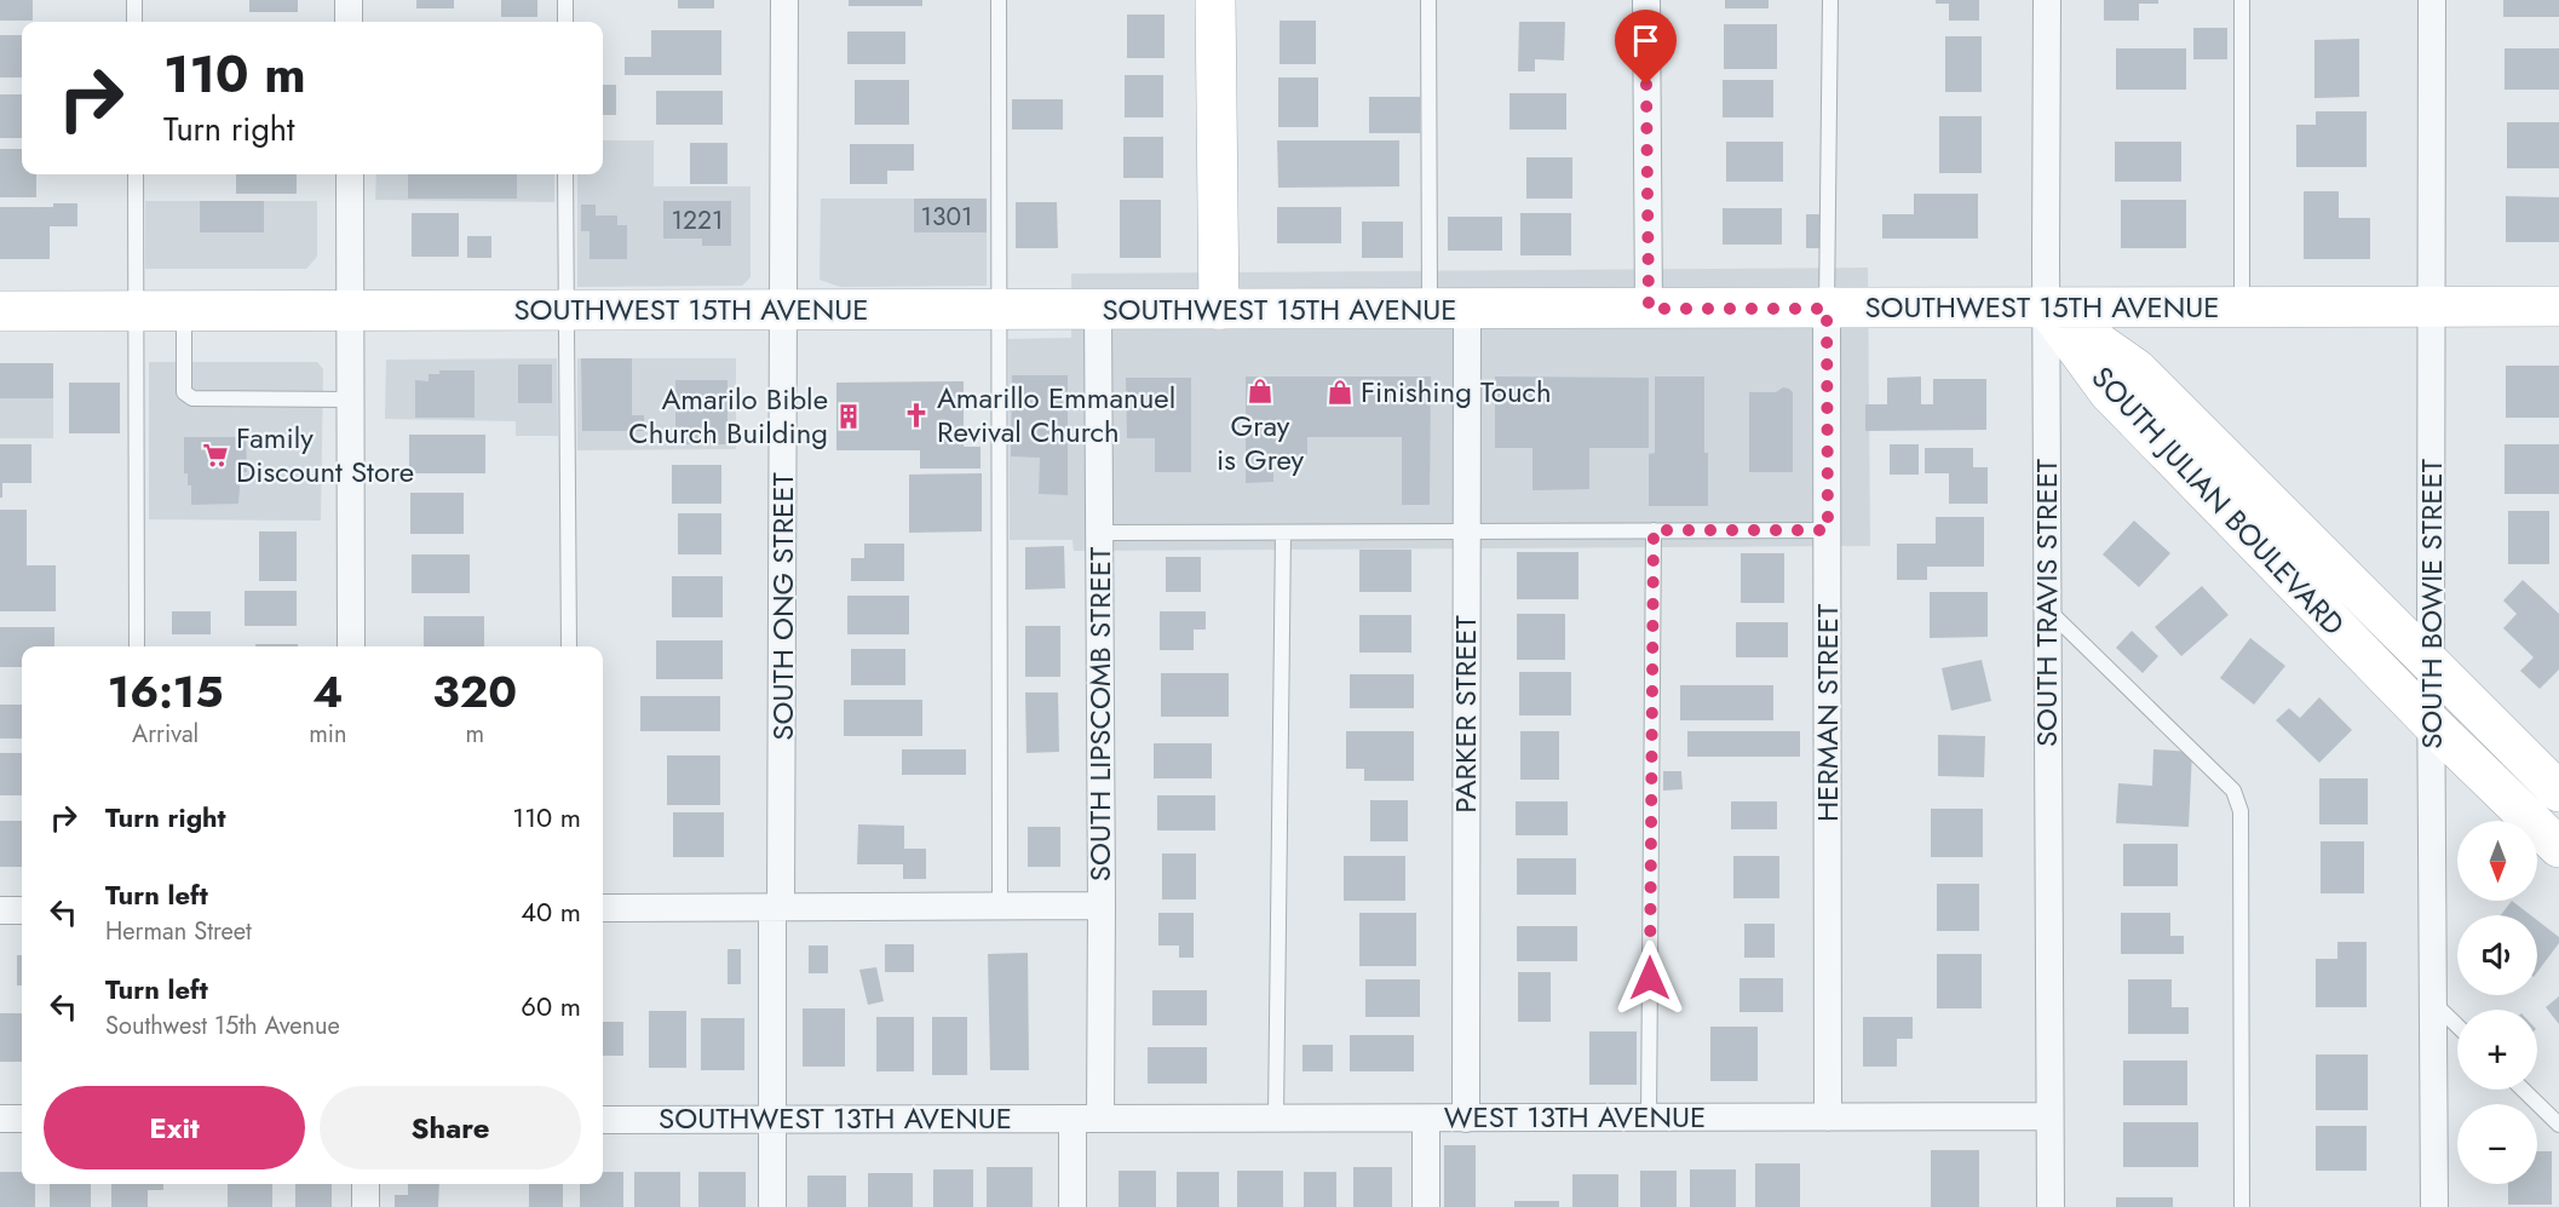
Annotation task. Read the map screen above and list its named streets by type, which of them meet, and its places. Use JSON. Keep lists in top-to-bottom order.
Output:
{
  "streets": {
    "main road": ["SOUTHWEST 15TH AVENUE", "SOUTH JULIAN BOULEVARD"],
    "street": [
      "SOUTH TRAVIS STREET",
      "SOUTH BOWIE STREET",
      "SOUTH ONG STREET",
      "HERMAN STREET",
      "SOUTH LIPSCOMB STREET",
      "PARKER STREET",
      "WEST 13TH AVENUE",
      "SOUTHWEST 13TH AVENUE"
    ]
  },
  "crossings": [
    ["SOUTHWEST 15TH AVENUE", "SOUTH JULIAN BOULEVARD"],
    ["SOUTHWEST 15TH AVENUE", "SOUTH TRAVIS STREET"],
    ["SOUTHWEST 15TH AVENUE", "SOUTH BOWIE STREET"],
    ["SOUTHWEST 15TH AVENUE", "SOUTH ONG STREET"],
    ["SOUTHWEST 15TH AVENUE", "HERMAN STREET"],
    ["SOUTHWEST 15TH AVENUE", "SOUTH LIPSCOMB STREET"],
    ["SOUTHWEST 15TH AVENUE", "PARKER STREET"],
    ["SOUTH JULIAN BOULEVARD", "SOUTH TRAVIS STREET"],
    ["SOUTH JULIAN BOULEVARD", "SOUTH BOWIE STREET"],
    ["SOUTH TRAVIS STREET", "WEST 13TH AVENUE"],
    ["SOUTH ONG STREET", "SOUTHWEST 13TH AVENUE"],
    ["HERMAN STREET", "WEST 13TH AVENUE"],
    ["SOUTH LIPSCOMB STREET", "WEST 13TH AVENUE"],
    ["SOUTH LIPSCOMB STREET", "SOUTHWEST 13TH AVENUE"],
    ["PARKER STREET", "WEST 13TH AVENUE"],
    ["WEST 13TH AVENUE", "SOUTHWEST 13TH AVENUE"]
  ],
  "places": {
    "shop": ["Gray is Grey", "Finishing Touch"],
    "church": ["Amarillo Emmanuel Revival Church"],
    "building": ["Amarilo Bible Church Building"],
    "supermarket": ["Family Discount Store"]
  },
  "house_numbers": ["1301", "1221"],
  "north": "bottom",
  "page": {
    "turn": ["110 m", "Turn right"],
    "eta": [
      "16:15",
      "Arrival",
      "4",
      "min",
      "320",
      "m"
    ],
    "list": [
      {
        "name": "Turn right",
        "value": "110 m"
      },
      {
        "name": "Turn left",
        "note": "Herman Street",
        "value": "40 m"
      },
      {
        "name": "Turn left",
        "note": "Southwest 15th Avenue",
        "value": "60 m"
      }
    ],
    "map_buttons": ["+", "−"],
    "buttons": ["Exit", "Share"]
  }
}
